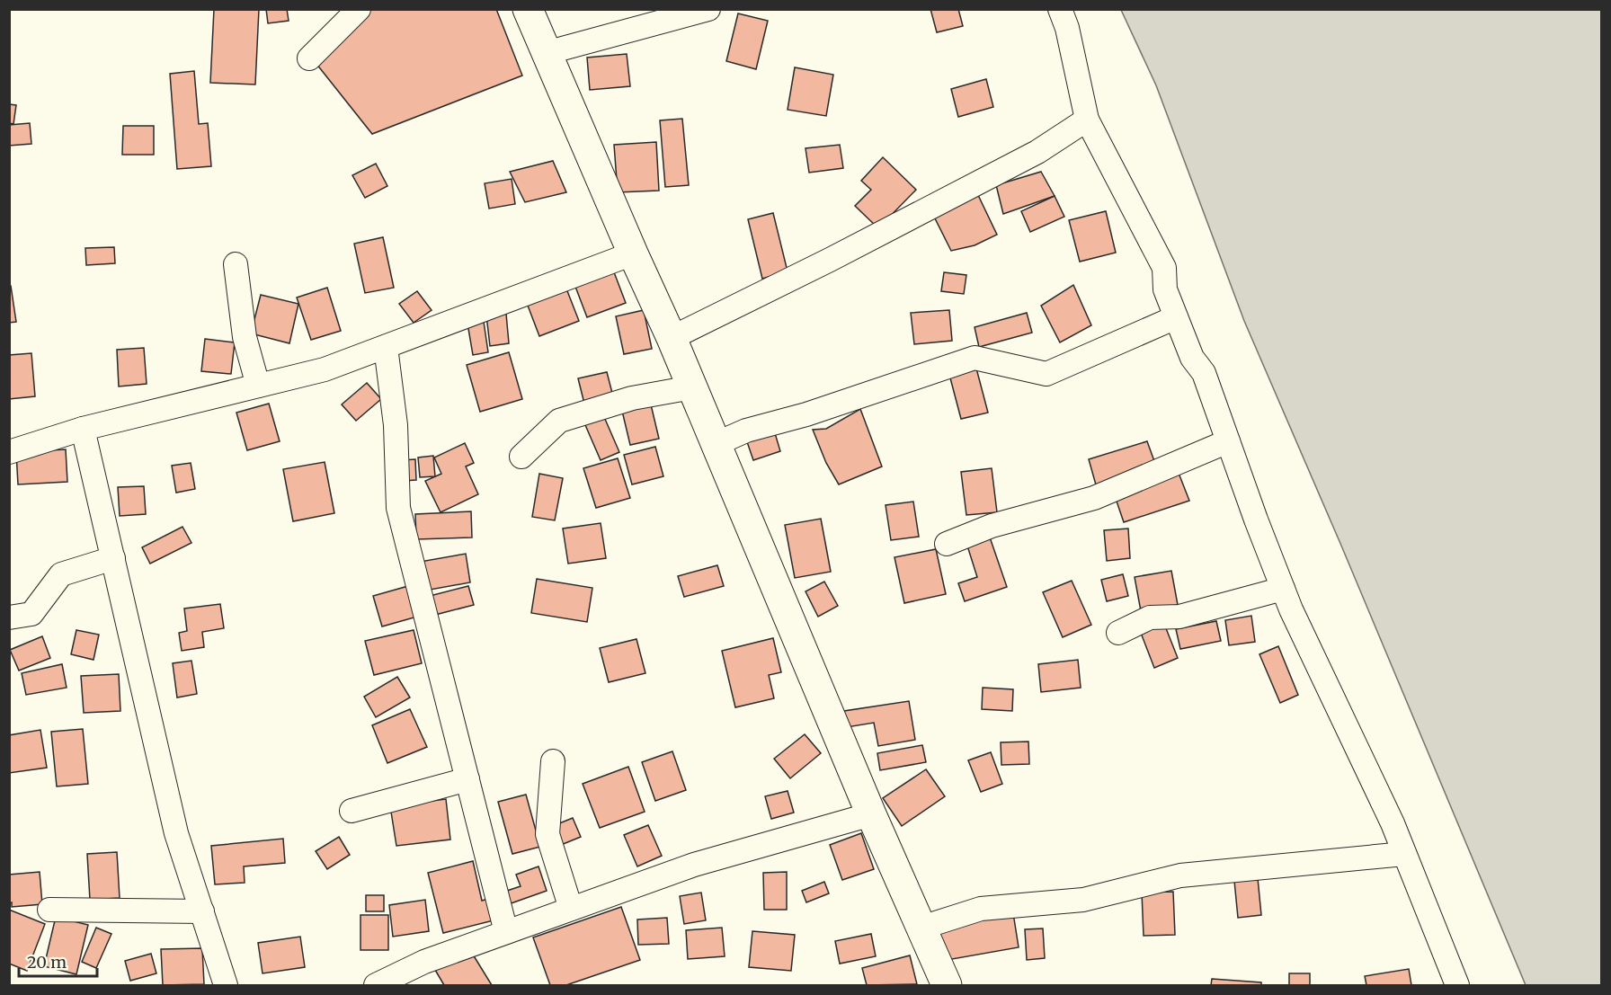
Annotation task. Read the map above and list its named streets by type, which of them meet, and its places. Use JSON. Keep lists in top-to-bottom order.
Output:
{
  "scale_bar": "20 m"
}
